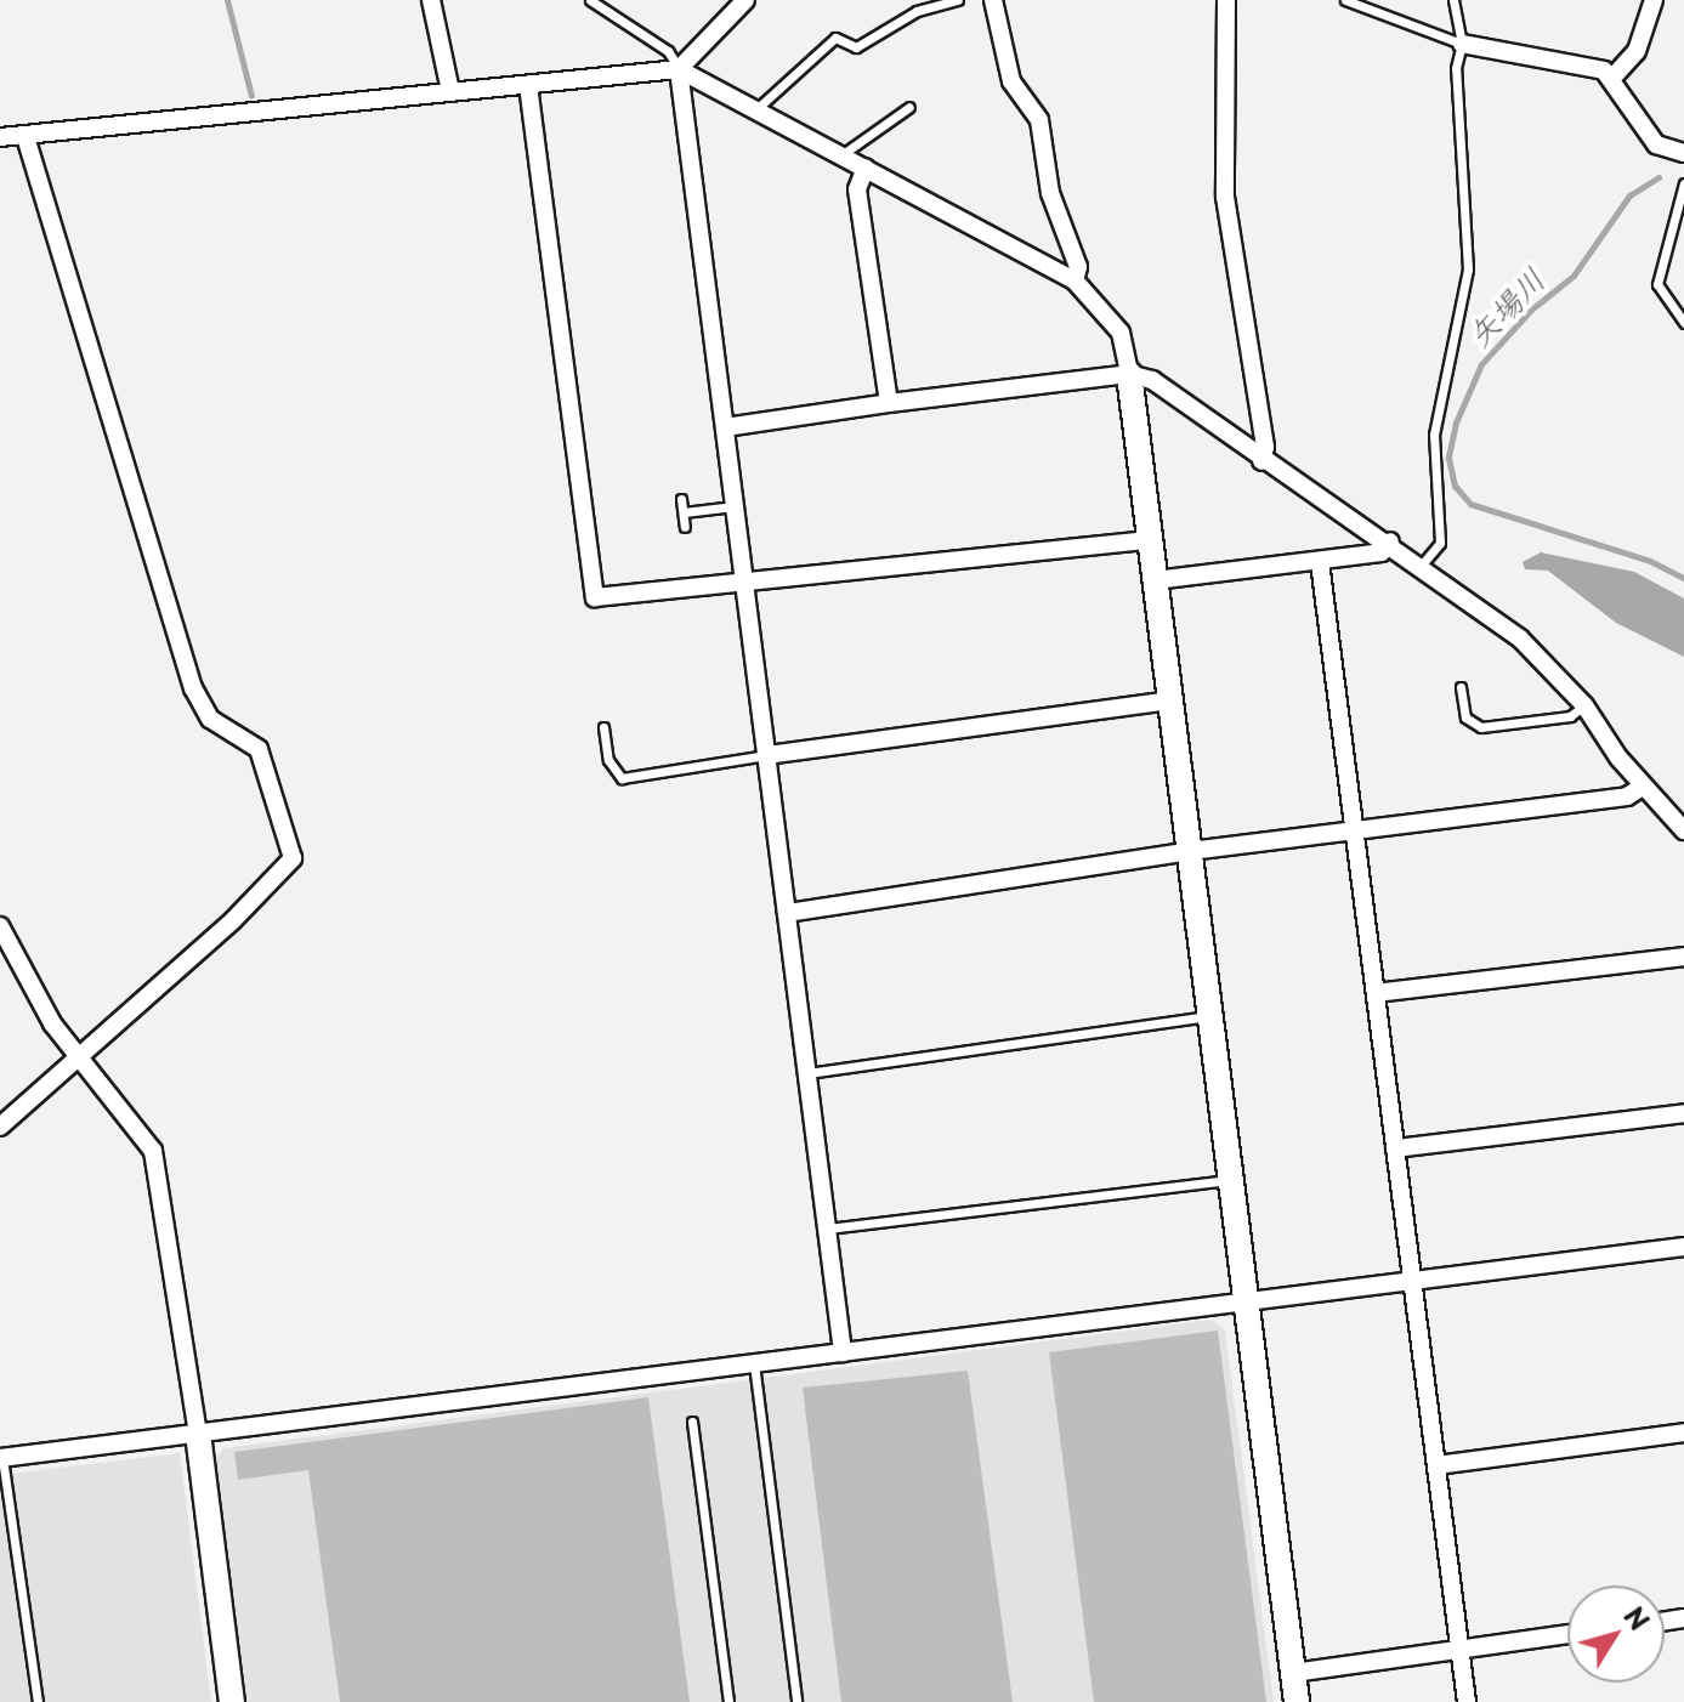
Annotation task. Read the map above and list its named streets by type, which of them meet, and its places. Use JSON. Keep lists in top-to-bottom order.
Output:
{
  "water": ["矢場川"],
  "north": "top right"
}
